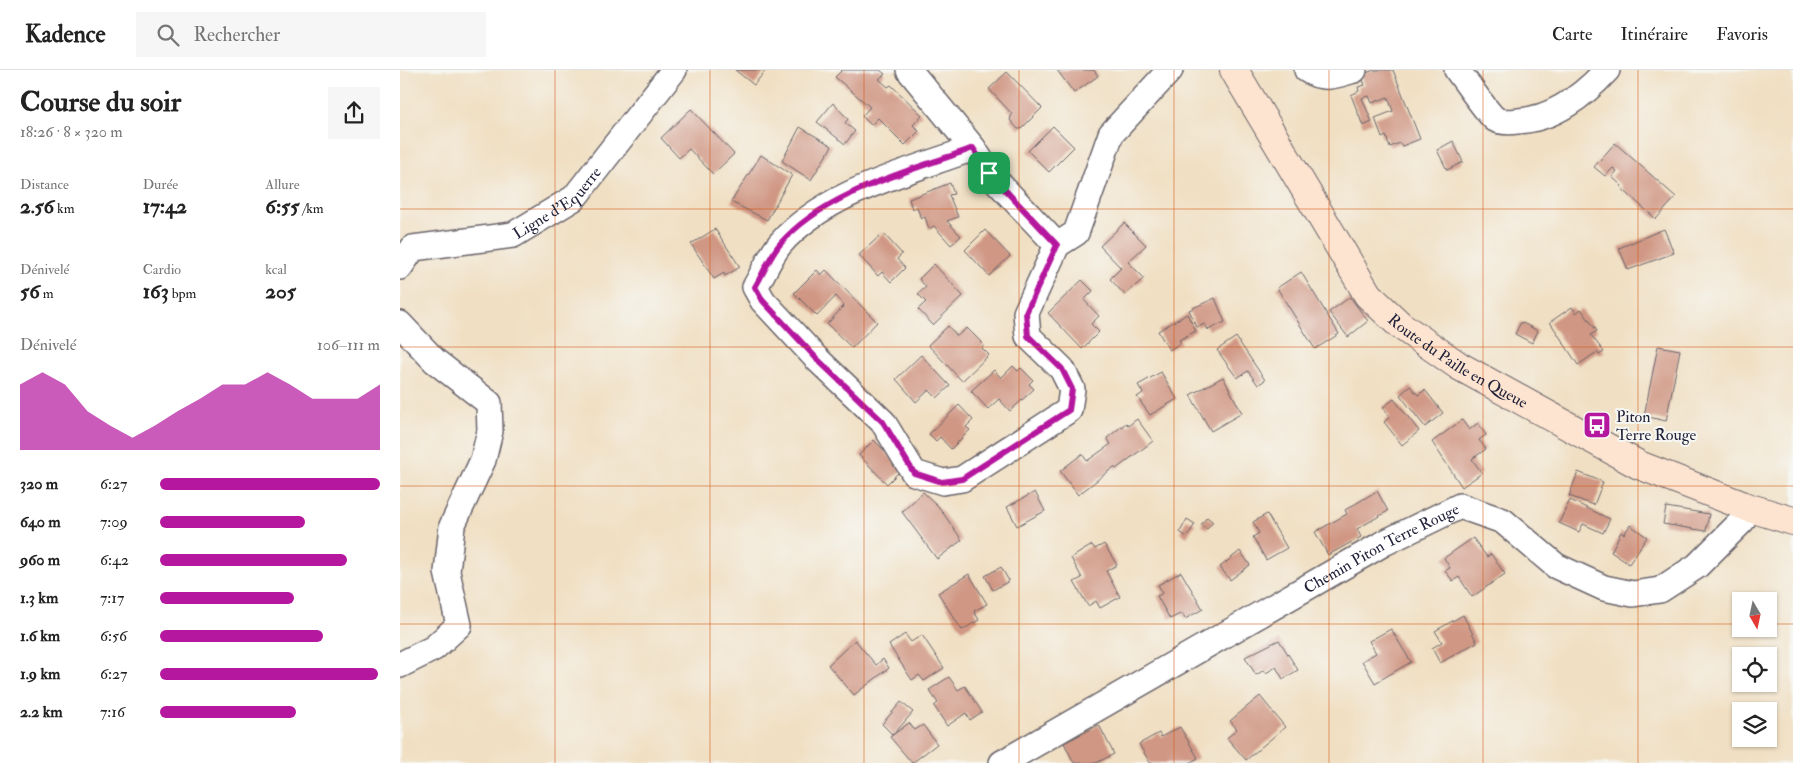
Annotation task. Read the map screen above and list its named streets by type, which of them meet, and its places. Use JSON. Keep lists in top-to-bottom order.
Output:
{
  "streets": {
    "main road": ["Route du Paille en Queue"],
    "street": ["Ligne d'Equerre", "Chemin Piton Terre Rouge"]
  },
  "crossings": [
    ["Route du Paille en Queue", "Chemin Piton Terre Rouge"]
  ],
  "places": {
    "bus stop": ["Piton Terre Rouge"]
  },
  "north": "bottom",
  "page": {
    "header": "Kadence",
    "search": "Rechercher",
    "nav": ["Carte", "Itinéraire", "Favoris"],
    "heading": ["Course du soir", "18:26 · 8 × 320 m"],
    "stats": [
      ["Distance", "2.56 km"],
      ["Durée", "17:42"],
      ["Allure", "6:55 /km"],
      ["Dénivelé", "56 m"],
      ["Cardio", "163 bpm"],
      ["kcal", "205"]
    ],
    "chart": ["Dénivelé", "106–111 m"],
    "list": [
      {
        "name": "320 m",
        "note": "6:27"
      },
      {
        "name": "640 m",
        "note": "7:09"
      },
      {
        "name": "960 m",
        "note": "6:42"
      },
      {
        "name": "1.3 km",
        "note": "7:17"
      },
      {
        "name": "1.6 km",
        "note": "6:56"
      },
      {
        "name": "1.9 km",
        "note": "6:27"
      },
      {
        "name": "2.2 km",
        "note": "7:16"
      }
    ]
  }
}
